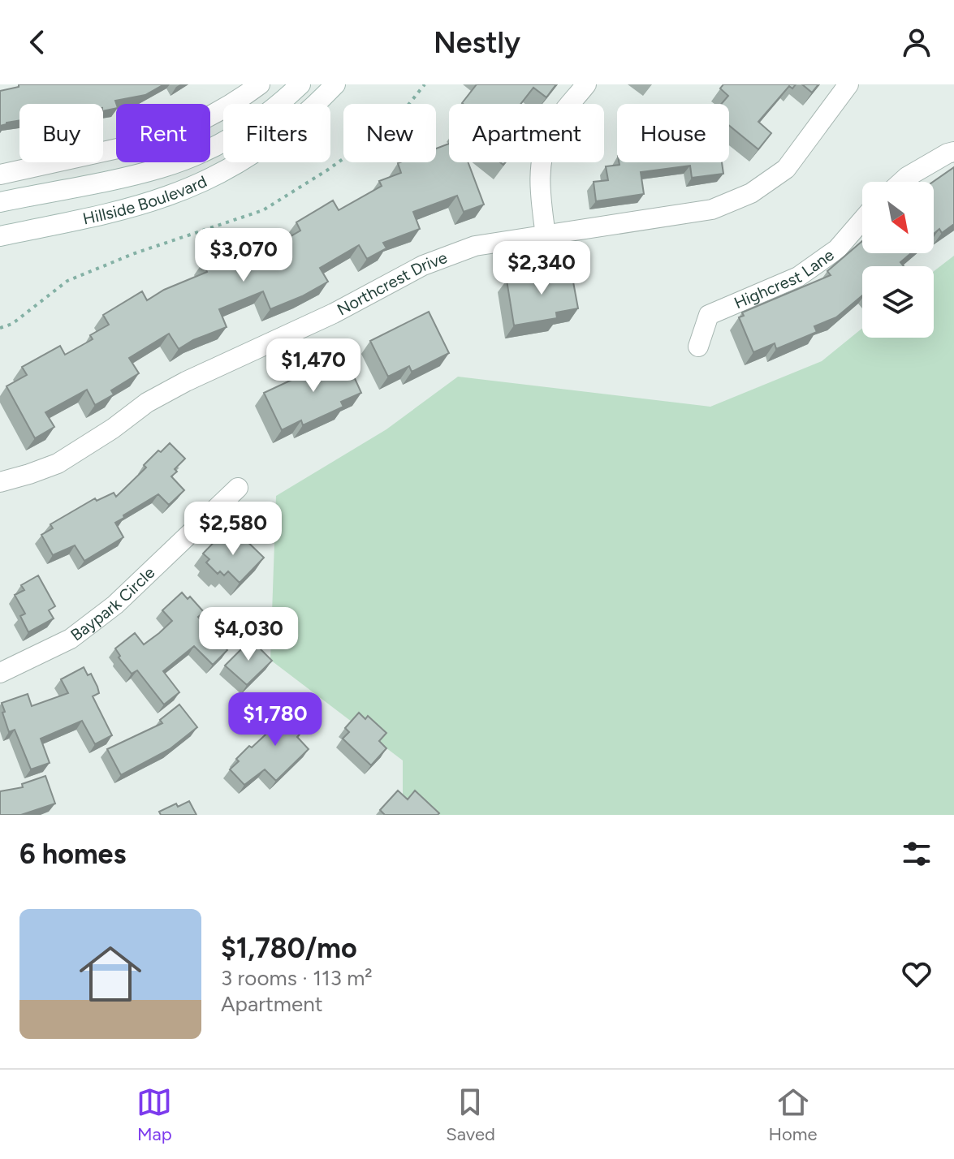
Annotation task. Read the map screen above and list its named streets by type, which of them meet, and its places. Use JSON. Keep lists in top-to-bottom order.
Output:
{
  "streets": {
    "street": [
      "Hillside Boulevard",
      "Highcrest Lane",
      "Northcrest Drive",
      "Baypark Circle"
    ]
  },
  "north": "bottom right",
  "page": {
    "header": "Nestly",
    "chip": [
      "Buy",
      "Rent",
      "Filters",
      "New",
      "Apartment",
      "House"
    ],
    "price": [
      "$3,070",
      "$2,340",
      "$1,470",
      "$2,580",
      "$4,030",
      "$1,780"
    ],
    "heading": "6 homes",
    "list": [
      {
        "name": "$1,780/mo",
        "note": "3 rooms · 113 m² · Apartment"
      }
    ],
    "tabs": ["Map", "Saved", "Home"]
  }
}
